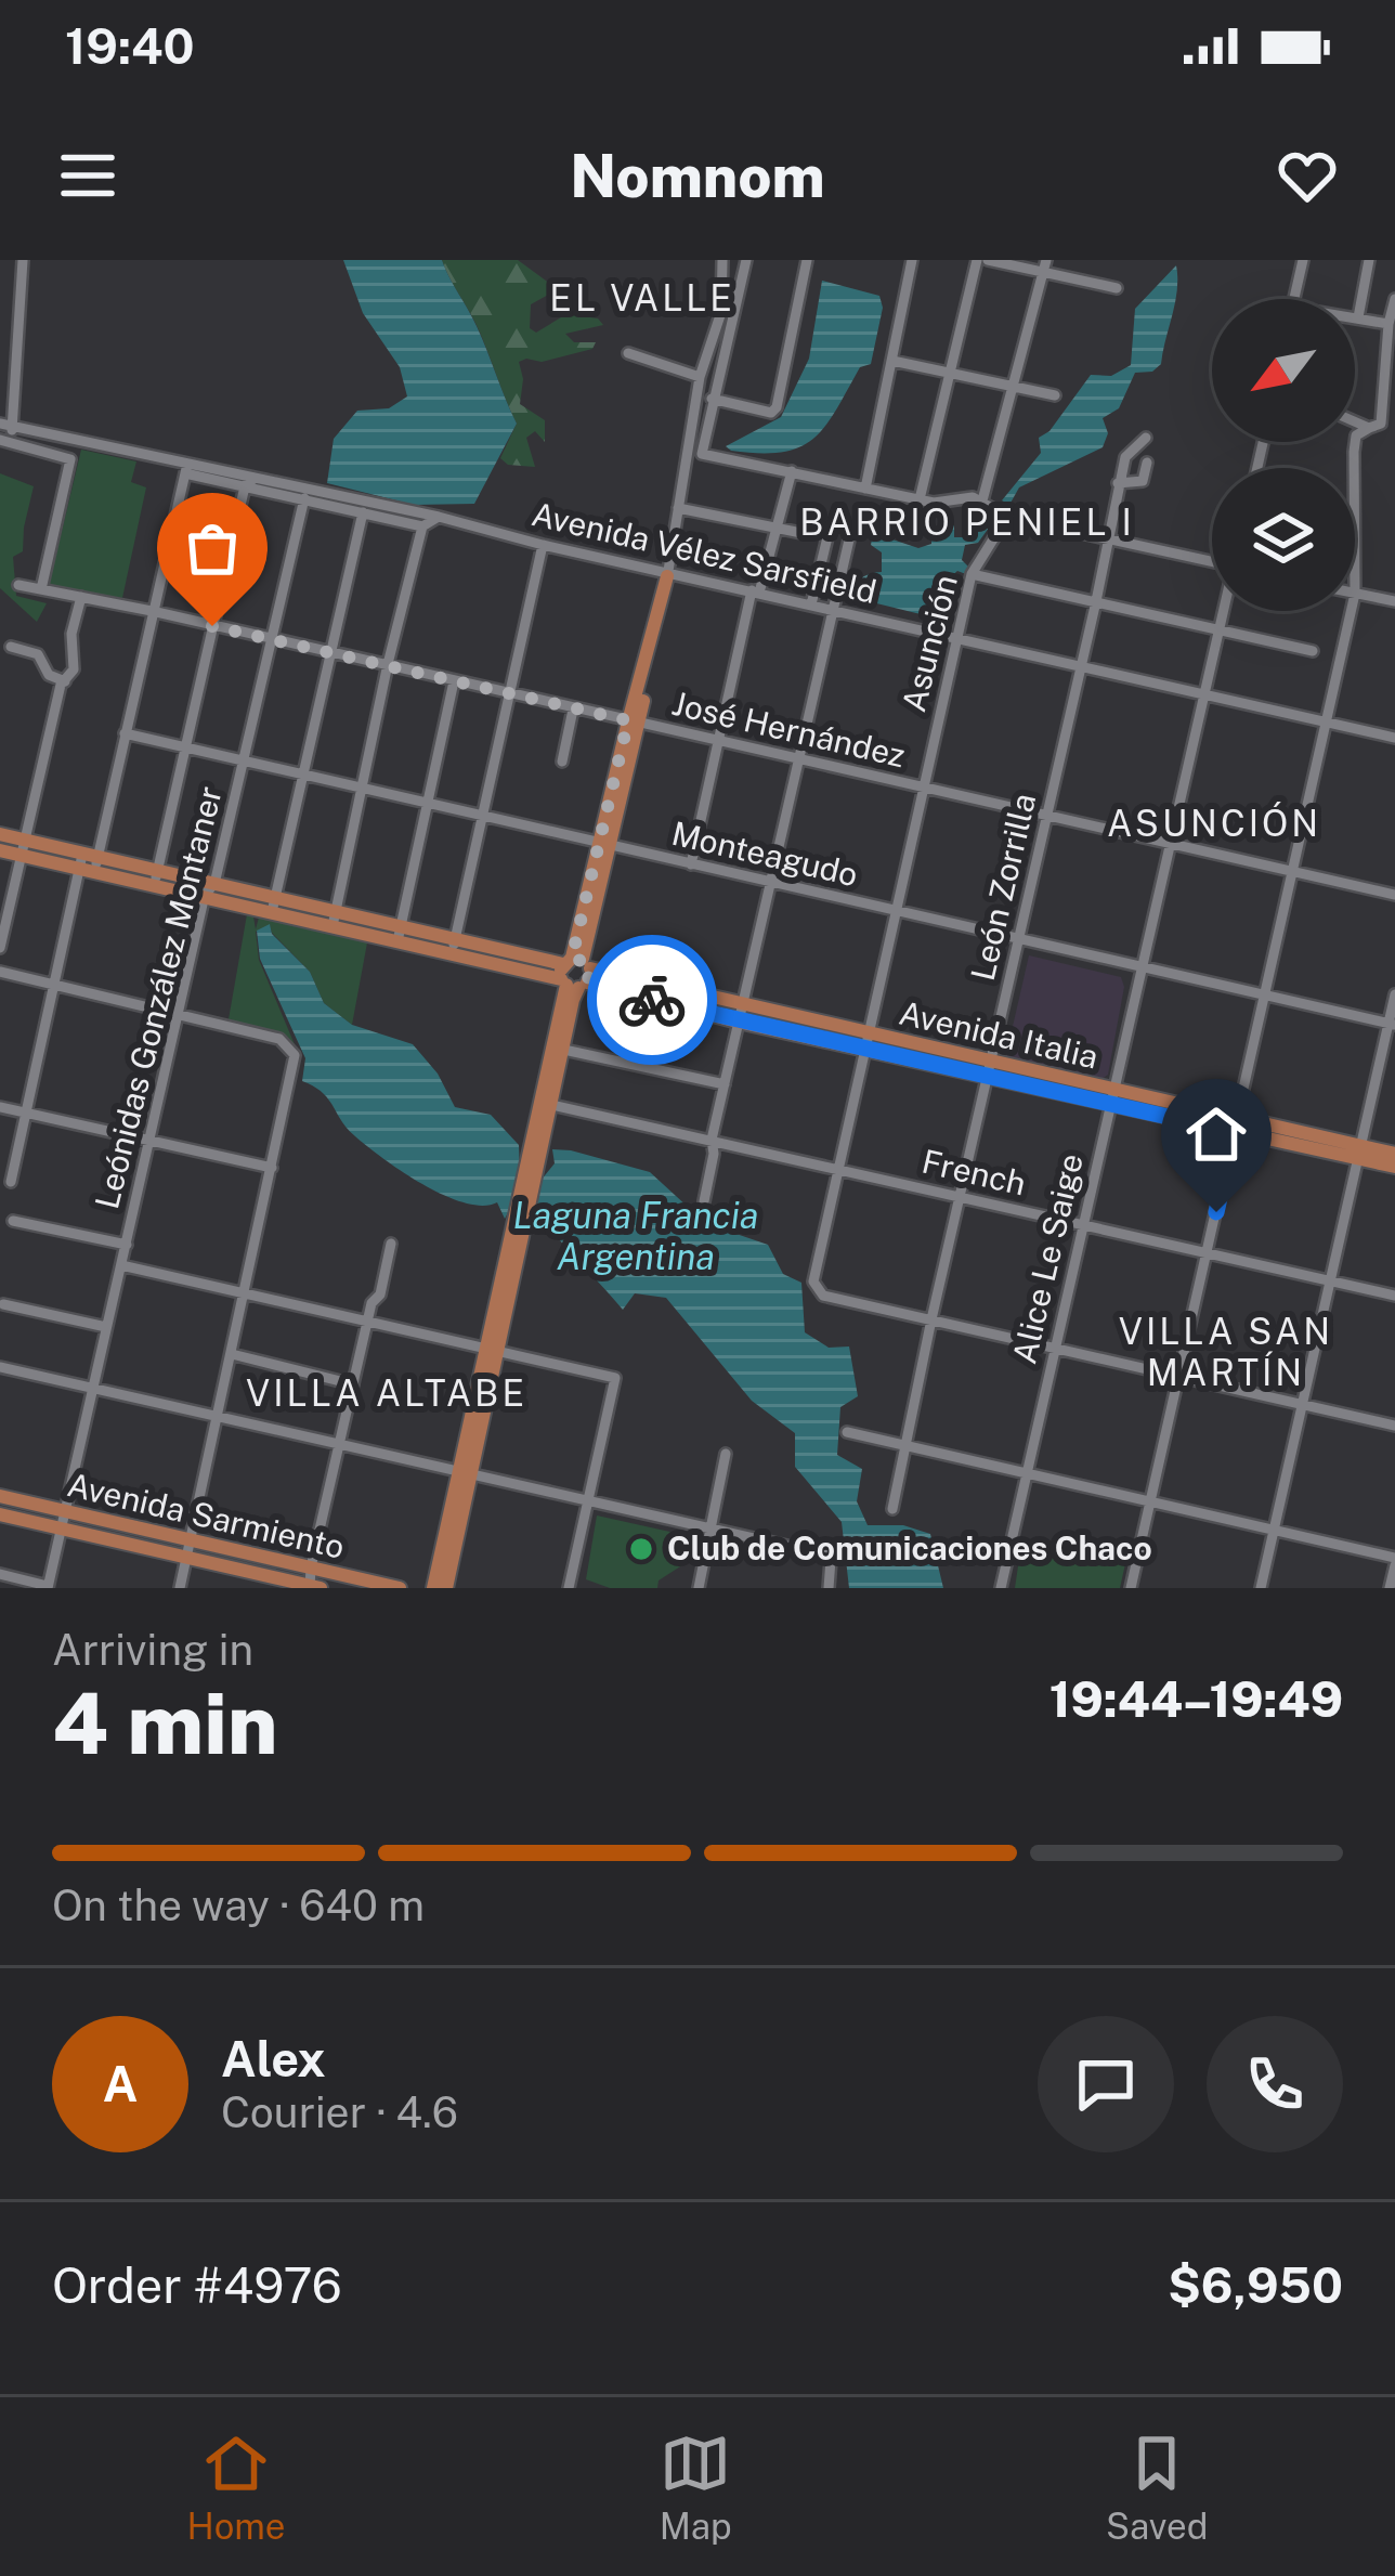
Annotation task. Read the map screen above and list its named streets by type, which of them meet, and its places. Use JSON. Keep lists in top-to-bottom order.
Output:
{
  "streets": {
    "main road": ["Avenida Italia", "Avenida Sarmiento"],
    "street": [
      "Avenida Vélez Sarsfield",
      "Asunción",
      "José Hernández",
      "Monteagudo",
      "León Zorrilla",
      "Leónidas González Montaner",
      "French",
      "Alice Le Saige"
    ]
  },
  "crossings": [
    ["Avenida Vélez Sarsfield", "Asunción"],
    ["Avenida Vélez Sarsfield", "León Zorrilla"],
    ["Avenida Vélez Sarsfield", "Leónidas González Montaner"],
    ["Avenida Vélez Sarsfield", "Alice Le Saige"],
    ["Asunción", "José Hernández"],
    ["Asunción", "Monteagudo"],
    ["Asunción", "León Zorrilla"],
    ["Asunción", "Avenida Italia"],
    ["Asunción", "French"],
    ["José Hernández", "León Zorrilla"],
    ["José Hernández", "Leónidas González Montaner"],
    ["José Hernández", "Alice Le Saige"],
    ["Monteagudo", "León Zorrilla"],
    ["Monteagudo", "Leónidas González Montaner"],
    ["Monteagudo", "Alice Le Saige"],
    ["León Zorrilla", "Avenida Italia"],
    ["León Zorrilla", "French"],
    ["Leónidas González Montaner", "Avenida Italia"],
    ["Leónidas González Montaner", "Avenida Sarmiento"],
    ["Avenida Italia", "Alice Le Saige"],
    ["French", "Alice Le Saige"]
  ],
  "districts": [
    "EL VALLE",
    "BARRIO PENIEL I",
    "ASUNCIÓN",
    "VILLA SAN MARTÍN",
    "VILLA ALTABE"
  ],
  "water": ["Laguna Francia Argentina"],
  "places": ["Club de Comunicaciones Chaco"],
  "north": "bottom left",
  "page": {
    "status": "19:40",
    "header": "Nomnom",
    "heading": ["4 min", "Arriving in", "19:44–19:49"],
    "panel": [
      "Alex",
      "Courier · 4.6",
      "Order #4976",
      "$6,950"
    ],
    "bar": "On the way · 640 m",
    "round": "A",
    "tabs": ["Home", "Map", "Saved"]
  }
}
